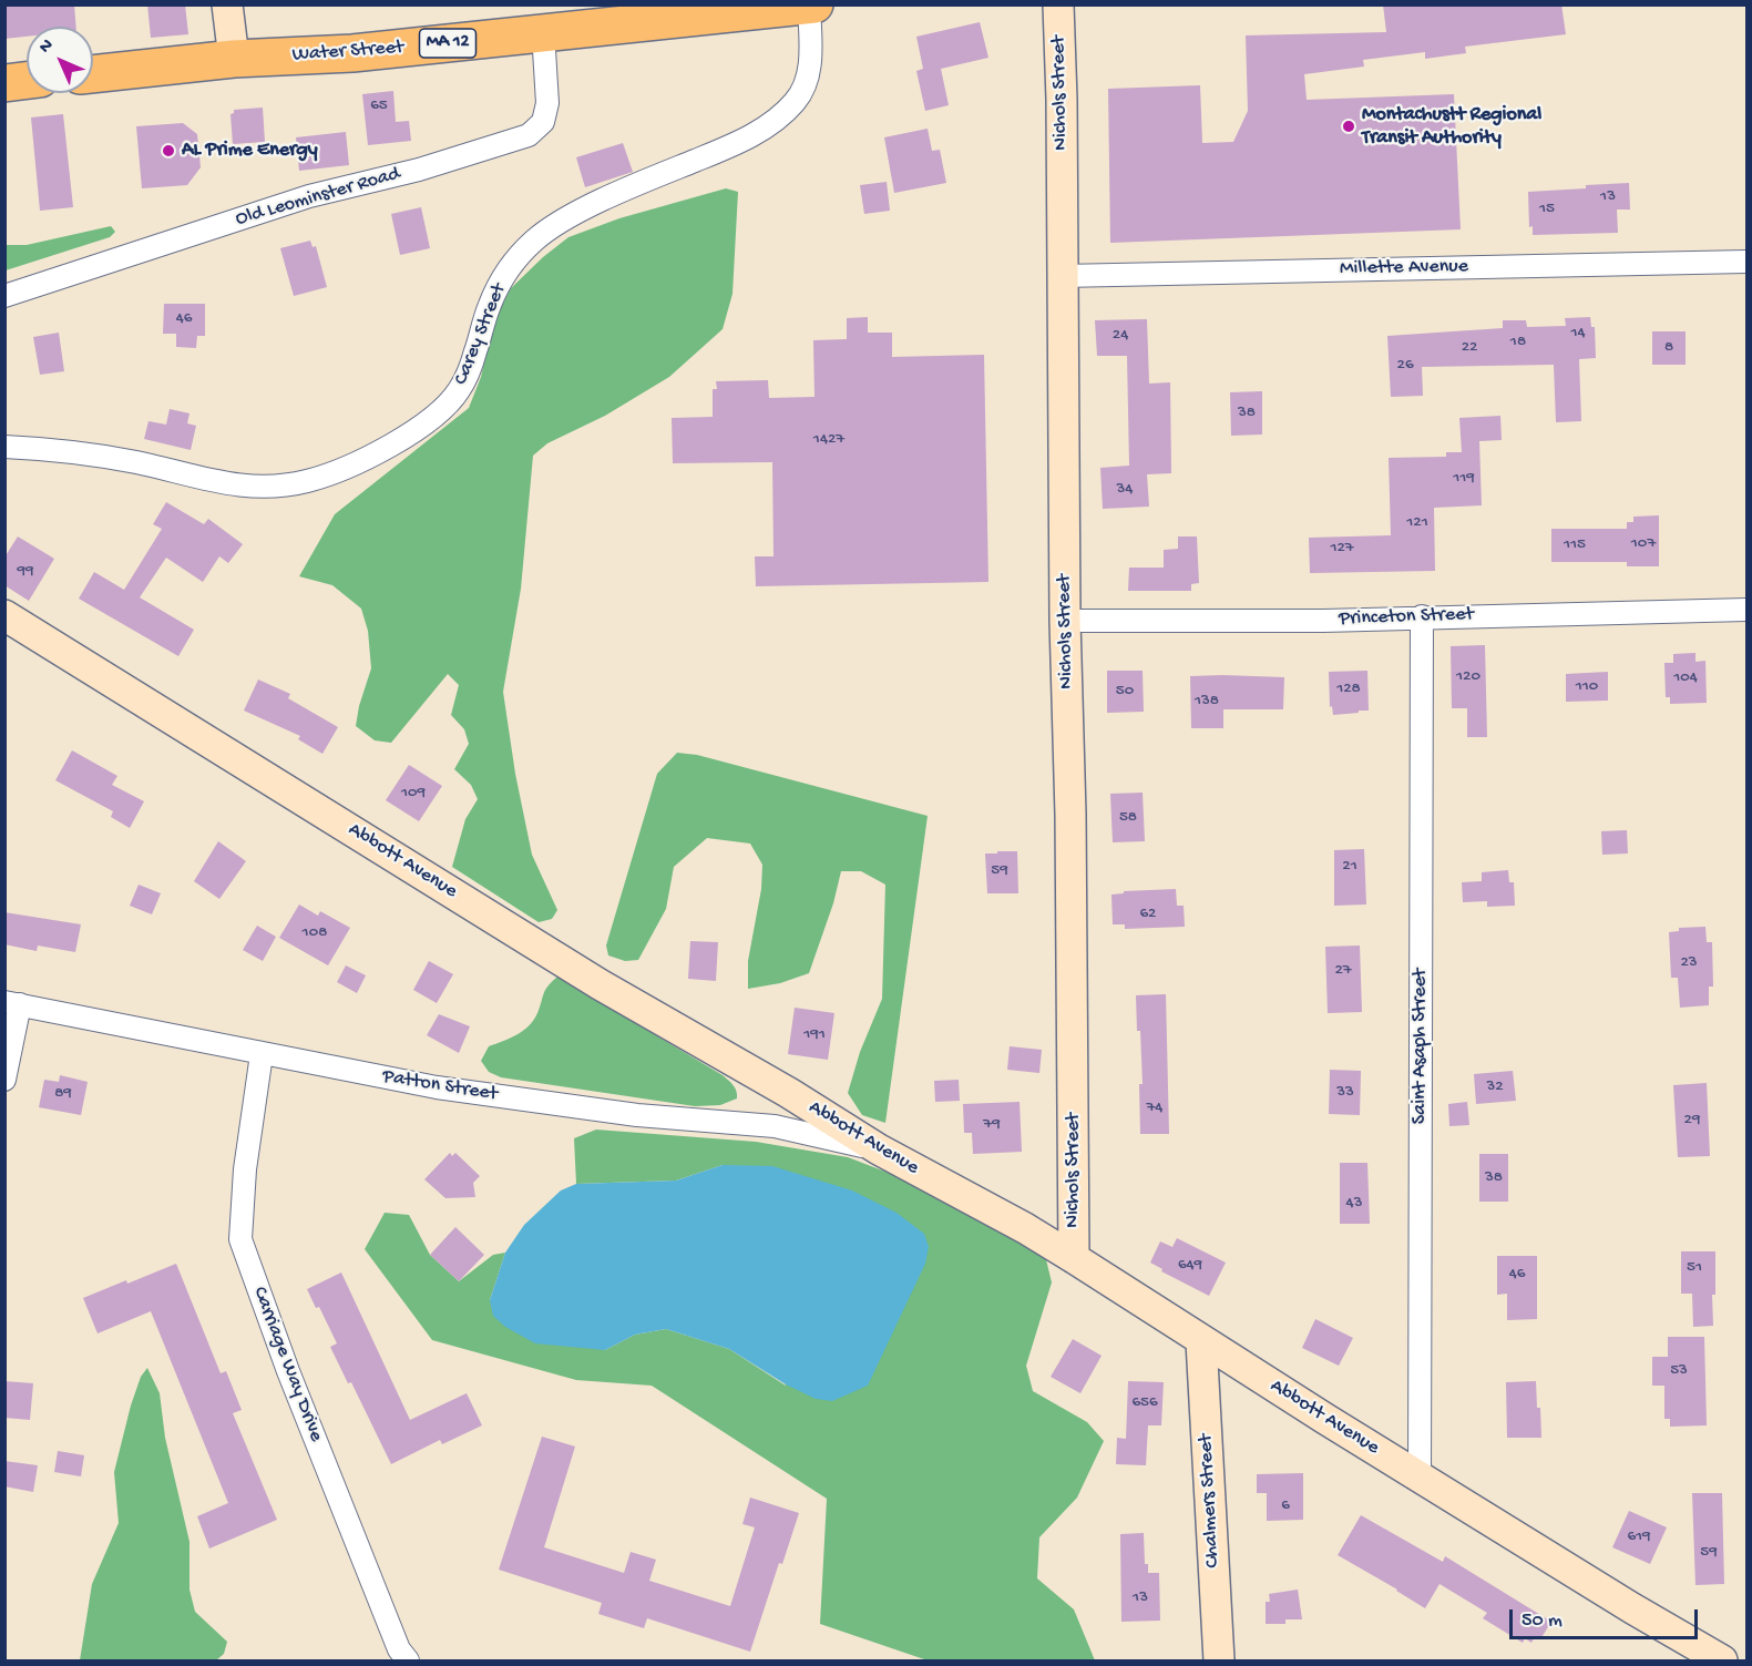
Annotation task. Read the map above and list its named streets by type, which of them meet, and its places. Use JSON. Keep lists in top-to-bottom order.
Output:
{
  "streets": {
    "highway": ["MA 12", "Water Street"],
    "main road": ["Nichols Street", "Abbott Avenue", "Chalmers Street"],
    "street": [
      "Old Leominster Road",
      "Millette Avenue",
      "Carey Street",
      "Princeton Street",
      "Saint Asaph Street",
      "Patton Street",
      "Carriage Way Drive"
    ]
  },
  "crossings": [
    ["Water Street", "Old Leominster Road"],
    ["Water Street", "Carey Street"],
    ["Nichols Street", "Millette Avenue"],
    ["Nichols Street", "Princeton Street"],
    ["Nichols Street", "Abbott Avenue"],
    ["Princeton Street", "Saint Asaph Street"],
    ["Abbott Avenue", "Saint Asaph Street"],
    ["Abbott Avenue", "Patton Street"],
    ["Abbott Avenue", "Chalmers Street"],
    ["Patton Street", "Carriage Way Drive"]
  ],
  "places": ["Montachustt Regional Transit Authority", "AL Prime Energy"],
  "house_numbers": [
    "65",
    "13",
    "15",
    "46",
    "14",
    "24",
    "18",
    "22",
    "8",
    "26",
    "38",
    "1427",
    "119",
    "34",
    "121",
    "107",
    "115",
    "127",
    "99",
    "120",
    "104",
    "110",
    "128",
    "50",
    "138",
    "109",
    "58",
    "21",
    "59",
    "62",
    "108",
    "23",
    "27",
    "191",
    "32",
    "33",
    "89",
    "74",
    "29",
    "79",
    "38",
    "43",
    "649",
    "51",
    "46",
    "53",
    "656",
    "6",
    "619",
    "59",
    "13"
  ],
  "scale_bar": "50 m",
  "north": "top left"
}
